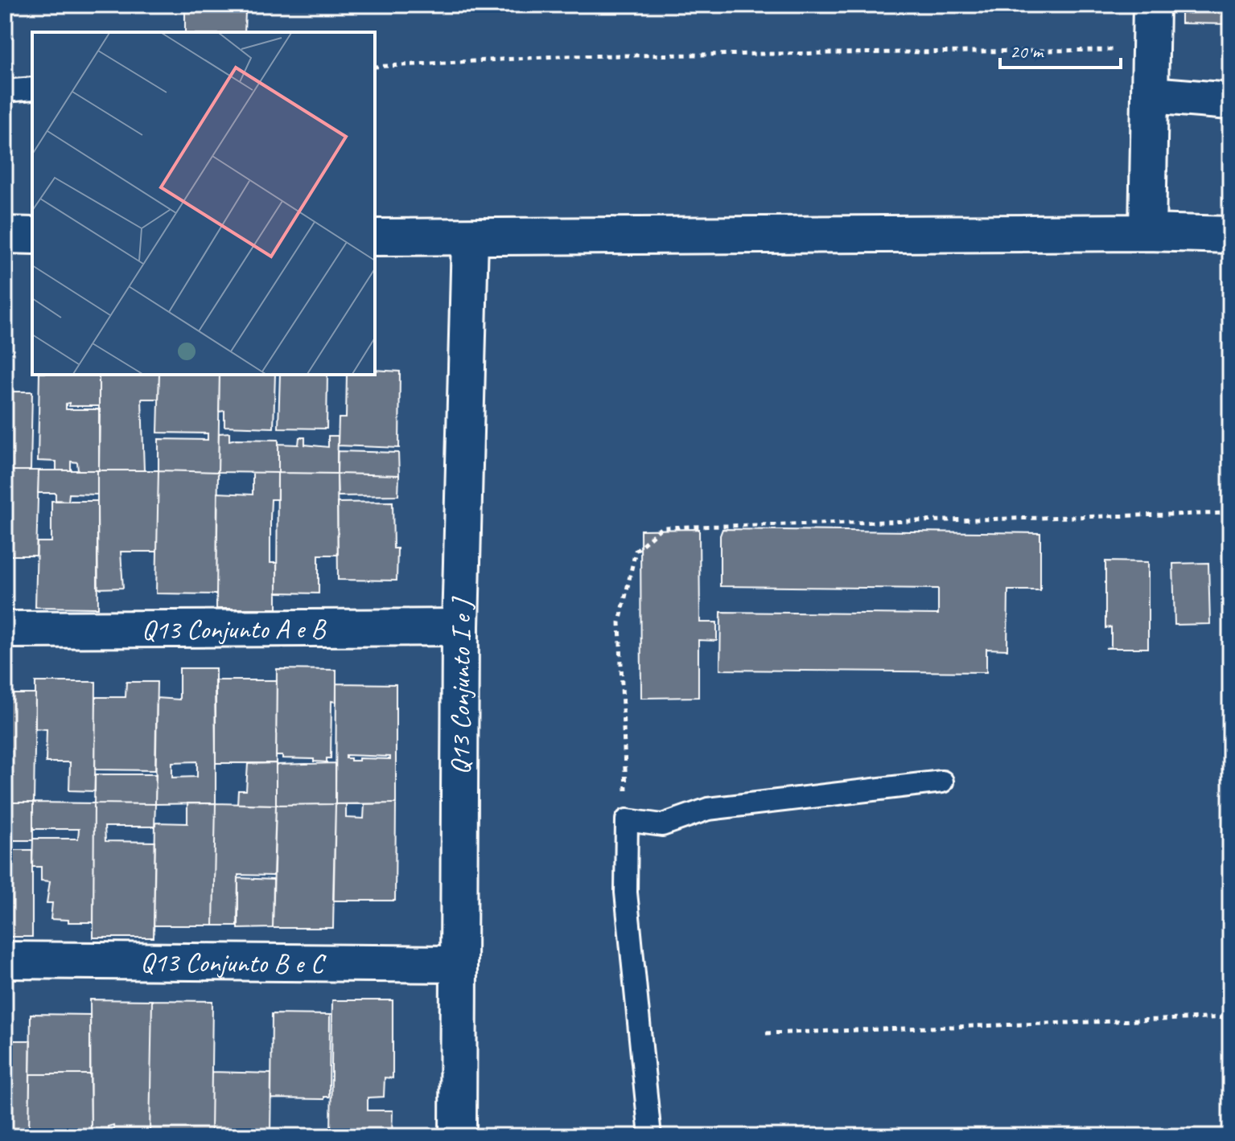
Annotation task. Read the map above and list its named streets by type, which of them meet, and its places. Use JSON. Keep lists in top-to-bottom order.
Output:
{
  "streets": {
    "street": ["Q13 Conjunto A e B", "Q13 Conjunto I e J", "Q13 Conjunto B e C"]
  },
  "crossings": [
    ["Q13 Conjunto A e B", "Q13 Conjunto I e J"],
    ["Q13 Conjunto I e J", "Q13 Conjunto B e C"]
  ],
  "scale_bar": "20 m"
}
